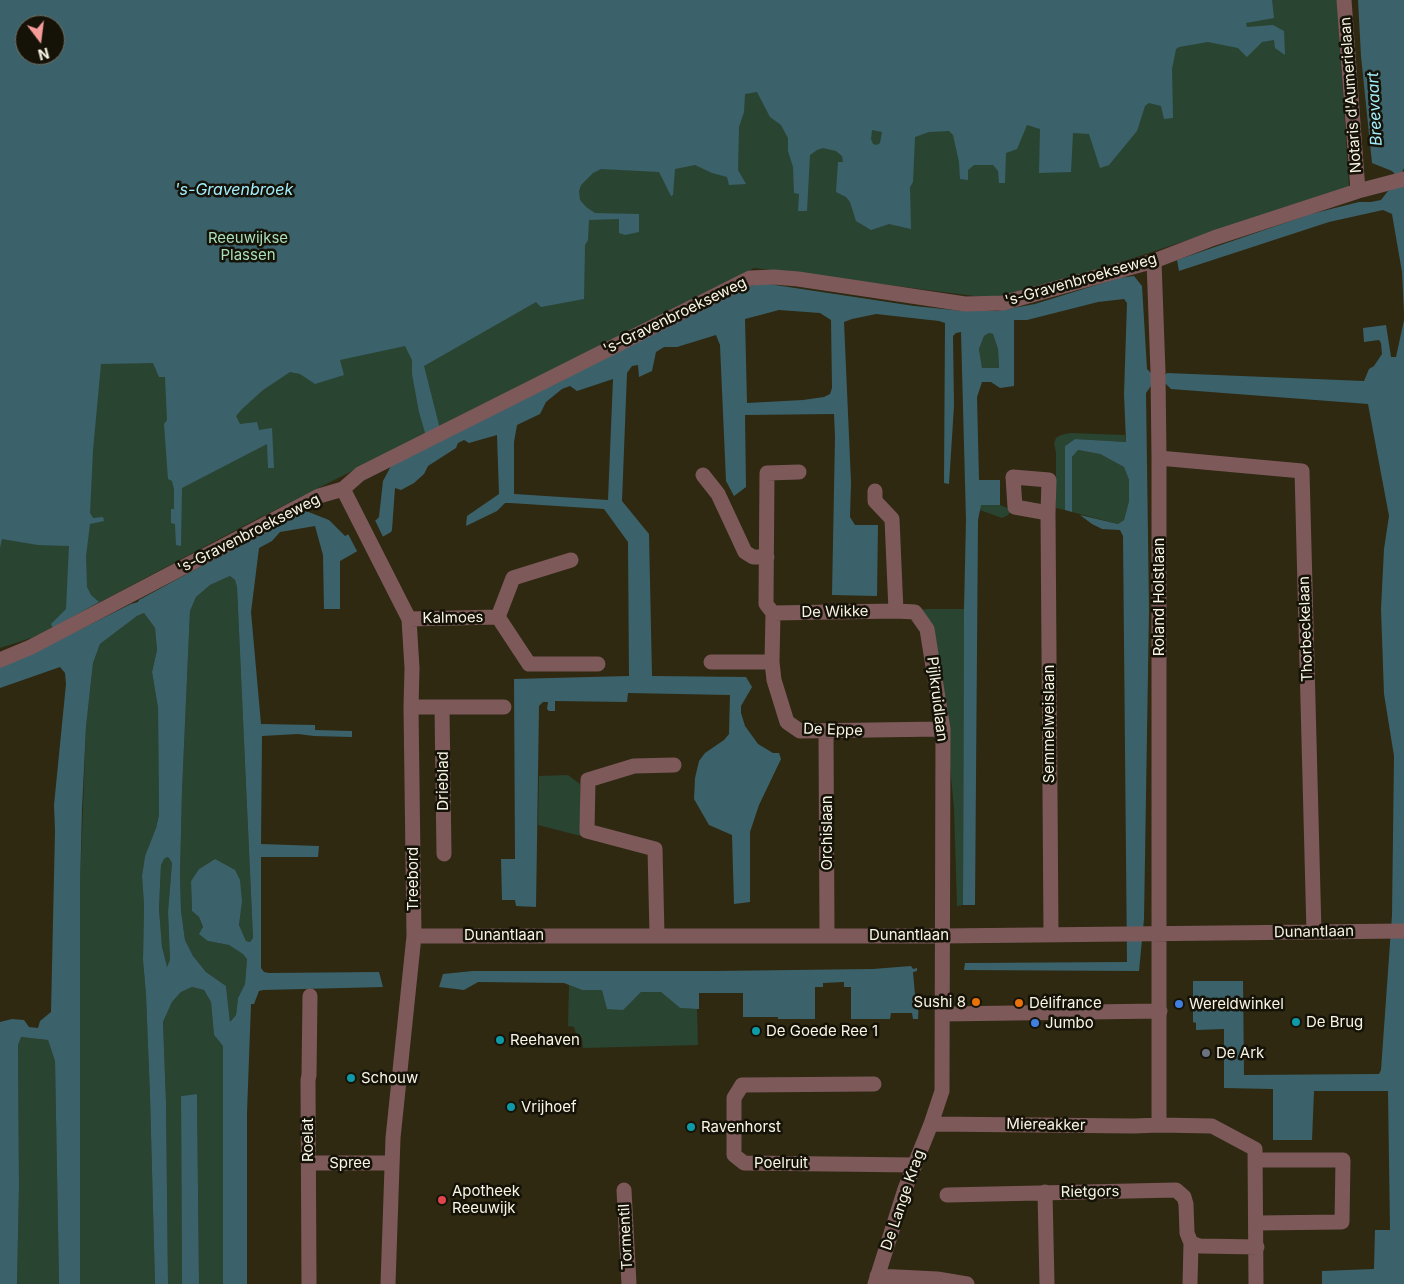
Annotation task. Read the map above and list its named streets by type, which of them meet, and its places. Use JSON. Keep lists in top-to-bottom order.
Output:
{
  "streets": {
    "street": [
      "Notaris d'Aumerielaan",
      "'s-Gravenbroekseweg",
      "Roland Holstlaan",
      "De Wikke",
      "Kalmoes",
      "Thorbeckelaan",
      "Pijlkruidlaan",
      "Semmelweislaan",
      "De Eppe",
      "Drieblad",
      "Orchislaan",
      "Treebord",
      "Dunantlaan",
      "Miereakker",
      "Roelat",
      "Spree",
      "Poelruit",
      "Rietgors",
      "De Lange Krag",
      "Tormentil"
    ]
  },
  "crossings": [
    ["Notaris d'Aumerielaan", "'s-Gravenbroekseweg"],
    ["'s-Gravenbroekseweg", "Roland Holstlaan"],
    ["'s-Gravenbroekseweg", "Treebord"],
    ["Roland Holstlaan", "Thorbeckelaan"],
    ["Roland Holstlaan", "Dunantlaan"],
    ["De Wikke", "Pijlkruidlaan"],
    ["Kalmoes", "Treebord"],
    ["Thorbeckelaan", "Dunantlaan"],
    ["Pijlkruidlaan", "De Eppe"],
    ["Pijlkruidlaan", "Dunantlaan"],
    ["Semmelweislaan", "Dunantlaan"],
    ["De Eppe", "Orchislaan"],
    ["Orchislaan", "Dunantlaan"],
    ["Treebord", "Dunantlaan"],
    ["Treebord", "Spree"],
    ["Miereakker", "De Lange Krag"],
    ["Roelat", "Spree"],
    ["Poelruit", "De Lange Krag"]
  ],
  "water": ["Breevaart", "'s-Gravenbroek"],
  "parks": ["Reeuwijkse Plassen"],
  "places": [
    "Sushi 8",
    "Délifrance",
    "Wereldwinkel",
    "De Brug",
    "Jumbo",
    "De Goede Ree 1",
    "Reehaven",
    "De Ark",
    "Schouw",
    "Vrijhoef",
    "Ravenhorst",
    "Apotheek Reeuwijk"
  ],
  "north": "bottom"
}
